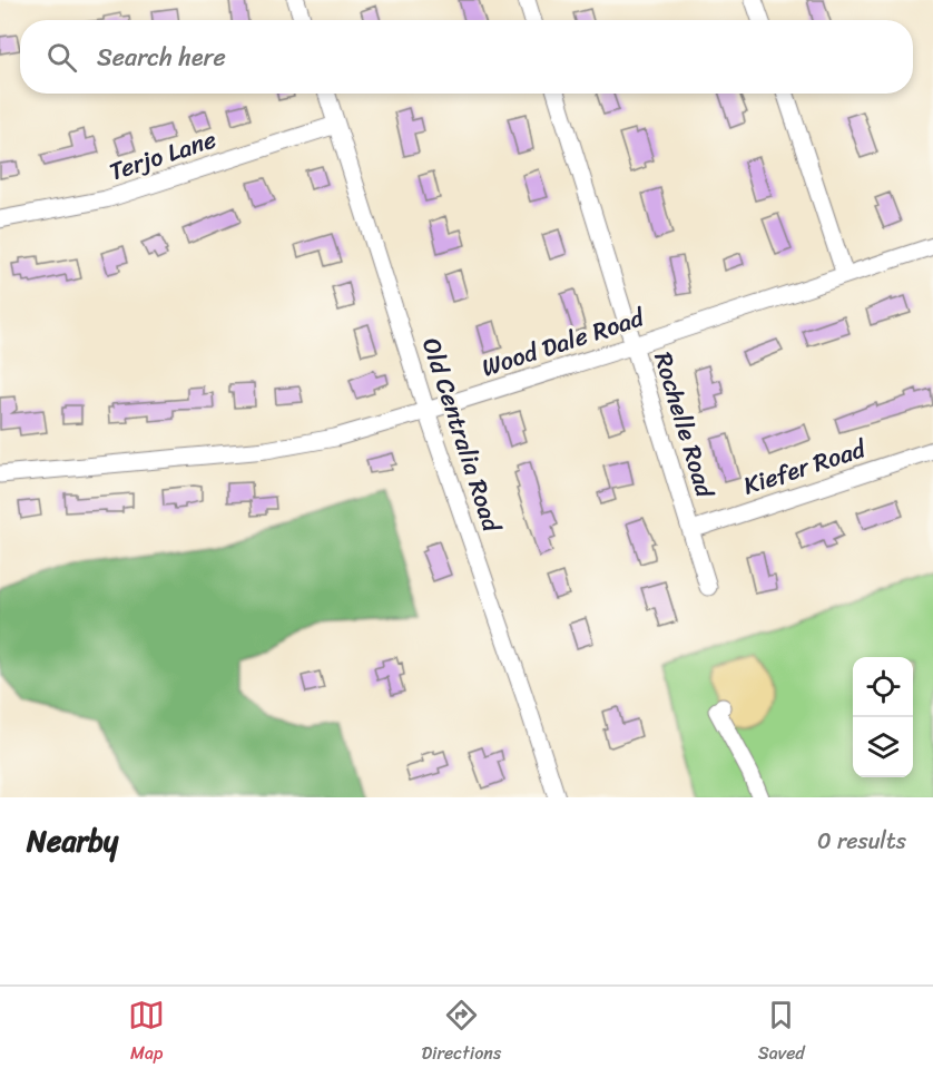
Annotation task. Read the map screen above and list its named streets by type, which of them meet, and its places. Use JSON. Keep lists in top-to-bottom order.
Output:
{
  "streets": {
    "street": [
      "Terjo Lane",
      "Wood Dale Road",
      "Rochelle Road",
      "Old Centralia Road",
      "Kiefer Road"
    ]
  },
  "crossings": [
    ["Terjo Lane", "Old Centralia Road"],
    ["Wood Dale Road", "Rochelle Road"],
    ["Wood Dale Road", "Old Centralia Road"],
    ["Rochelle Road", "Kiefer Road"]
  ],
  "page": {
    "search": "Search here",
    "heading": ["Nearby", "0 results"],
    "nav": ["Map", "Directions", "Saved"]
  }
}
